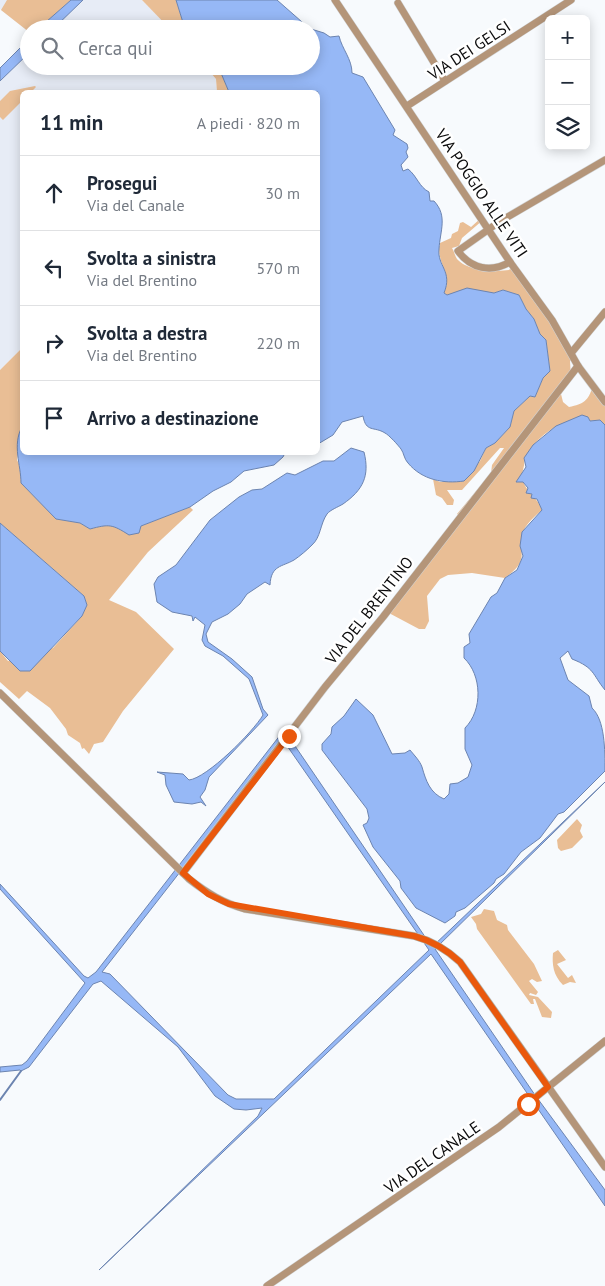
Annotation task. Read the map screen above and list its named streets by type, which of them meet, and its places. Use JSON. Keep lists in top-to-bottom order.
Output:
{
  "streets": {
    "street": [
      "VIA DEI GELSI",
      "VIA POGGIO ALLE VITI",
      "VIA DEL BRENTINO",
      "VIA DEL CANALE"
    ]
  },
  "crossings": [
    ["VIA DEI GELSI", "VIA POGGIO ALLE VITI"],
    ["VIA POGGIO ALLE VITI", "VIA DEL BRENTINO"]
  ],
  "page": {
    "map_buttons": ["+", "−"],
    "search": "Cerca qui",
    "heading": ["11 min", "A piedi · 820 m"],
    "list": [
      ["Prosegui", "Via del Canale", "30 m"],
      ["Svolta a sinistra", "Via del Brentino", "570 m"],
      ["Svolta a destra", "Via del Brentino", "220 m"],
      "Arrivo a destinazione"
    ]
  }
}
